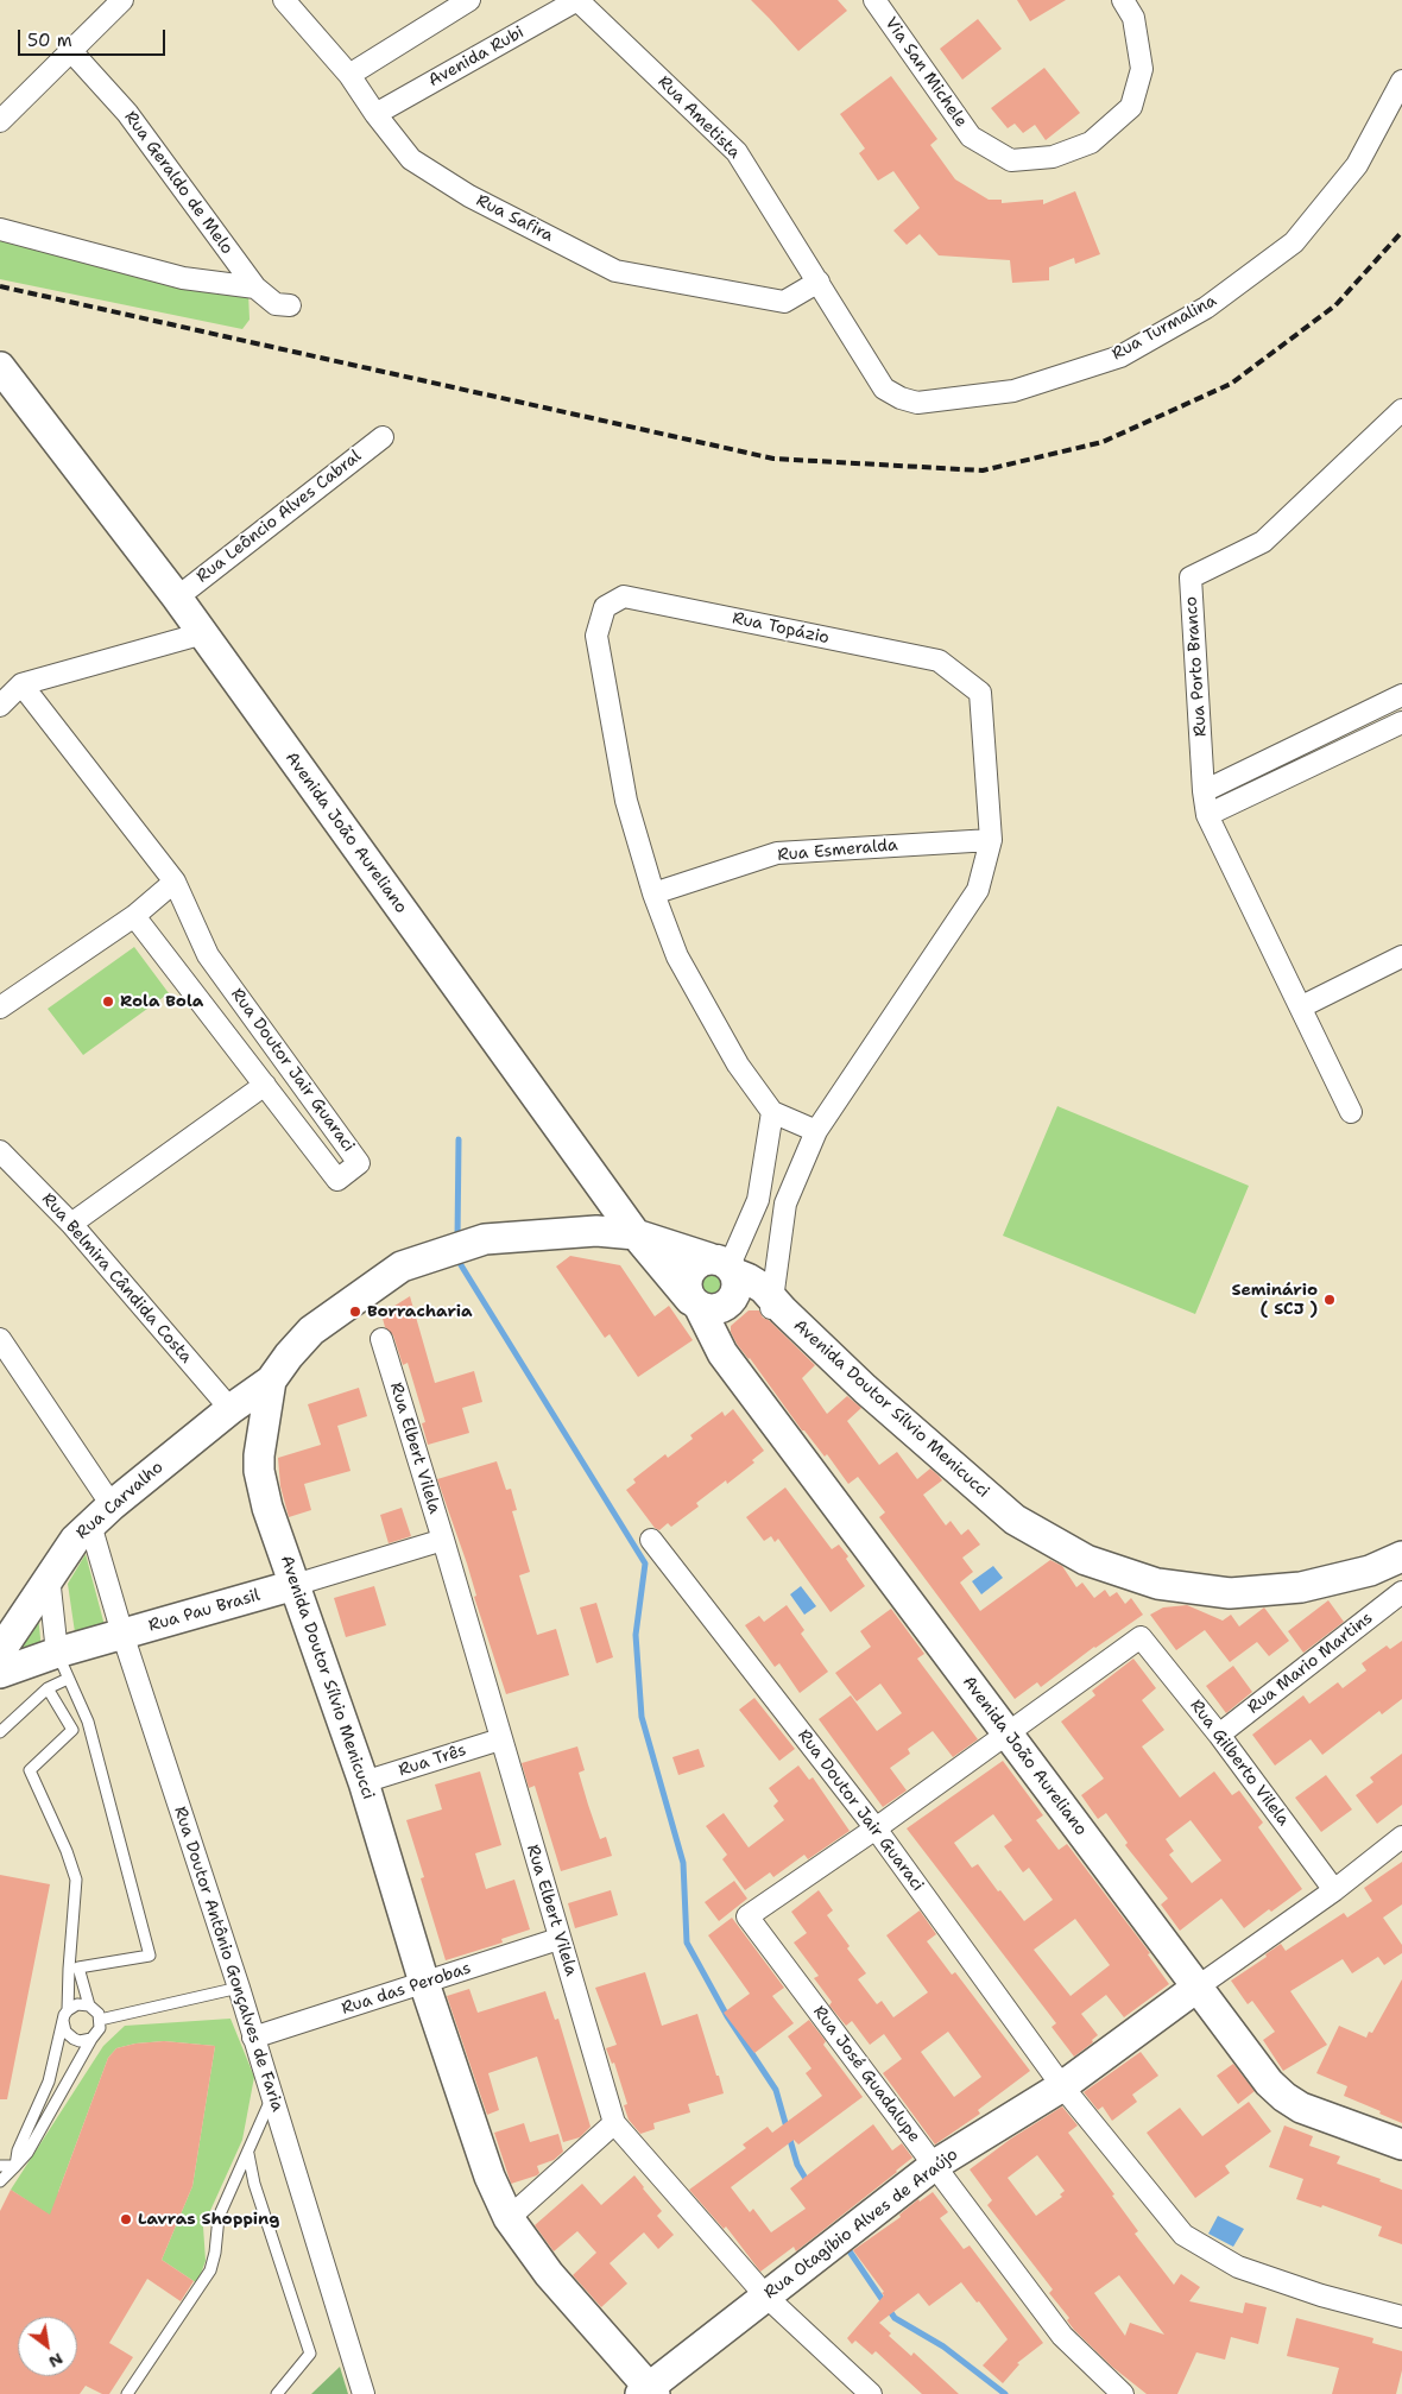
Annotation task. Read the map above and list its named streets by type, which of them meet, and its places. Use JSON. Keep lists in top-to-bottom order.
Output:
{
  "streets": {
    "main road": [
      "Avenida João Aureliano",
      "Avenida Doutor Sílvio Menicucci",
      "Rua Carvalho",
      "Rua Pau Brasil",
      "Rua Otagíbio Alves de Araújo"
    ],
    "street": [
      "Avenida Rubi",
      "Via San Michele",
      "Rua Ametista",
      "Rua Geraldo de Melo",
      "Rua Safira",
      "Rua Turmalina",
      "Rua Leôncio Alves Cabral",
      "Rua Topázio",
      "Rua Porto Branco",
      "Rua Esmeralda",
      "Rua Doutor Jair Guaraci",
      "Rua Belmira Cândida Costa",
      "Rua Elbert Vilela",
      "Rua Mario Martins",
      "Rua Três",
      "Rua Gilberto Vilela",
      "Rua Doutor Antônio Gonçalves de Faria",
      "Rua das Perobas",
      "Rua José Guadalupe"
    ]
  },
  "crossings": [
    ["Avenida Rubi", "Rua Ametista"],
    ["Avenida Rubi", "Rua Safira"],
    ["Rua Ametista", "Rua Safira"],
    ["Rua Ametista", "Rua Turmalina"],
    ["Rua Safira", "Rua Turmalina"],
    ["Rua Leôncio Alves Cabral", "Avenida João Aureliano"],
    ["Rua Topázio", "Rua Esmeralda"],
    ["Rua Topázio", "Avenida Doutor Sílvio Menicucci"],
    ["Avenida João Aureliano", "Avenida Doutor Sílvio Menicucci"],
    ["Avenida João Aureliano", "Rua Gilberto Vilela"],
    ["Avenida João Aureliano", "Rua Otagíbio Alves de Araújo"],
    ["Rua Doutor Jair Guaraci", "Rua José Guadalupe"],
    ["Rua Doutor Jair Guaraci", "Rua Otagíbio Alves de Araújo"],
    ["Rua Belmira Cândida Costa", "Rua Carvalho"],
    ["Avenida Doutor Sílvio Menicucci", "Rua Carvalho"],
    ["Avenida Doutor Sílvio Menicucci", "Rua Pau Brasil"],
    ["Avenida Doutor Sílvio Menicucci", "Rua Três"],
    ["Avenida Doutor Sílvio Menicucci", "Rua das Perobas"],
    ["Avenida Doutor Sílvio Menicucci", "Rua Otagíbio Alves de Araújo"],
    ["Rua Elbert Vilela", "Rua Pau Brasil"],
    ["Rua Elbert Vilela", "Rua Três"],
    ["Rua Elbert Vilela", "Rua das Perobas"],
    ["Rua Elbert Vilela", "Rua Otagíbio Alves de Araújo"],
    ["Rua Carvalho", "Rua Pau Brasil"],
    ["Rua Carvalho", "Rua Doutor Antônio Gonçalves de Faria"],
    ["Rua Pau Brasil", "Rua Doutor Antônio Gonçalves de Faria"],
    ["Rua Mario Martins", "Rua Gilberto Vilela"],
    ["Rua Doutor Antônio Gonçalves de Faria", "Rua das Perobas"],
    ["Rua José Guadalupe", "Rua Otagíbio Alves de Araújo"]
  ],
  "places": [
    "Rola Bola",
    "Seminário ( SCJ )",
    "Borracharia",
    "Lavras Shopping"
  ],
  "scale_bar": "50 m",
  "north": "bottom right"
}
